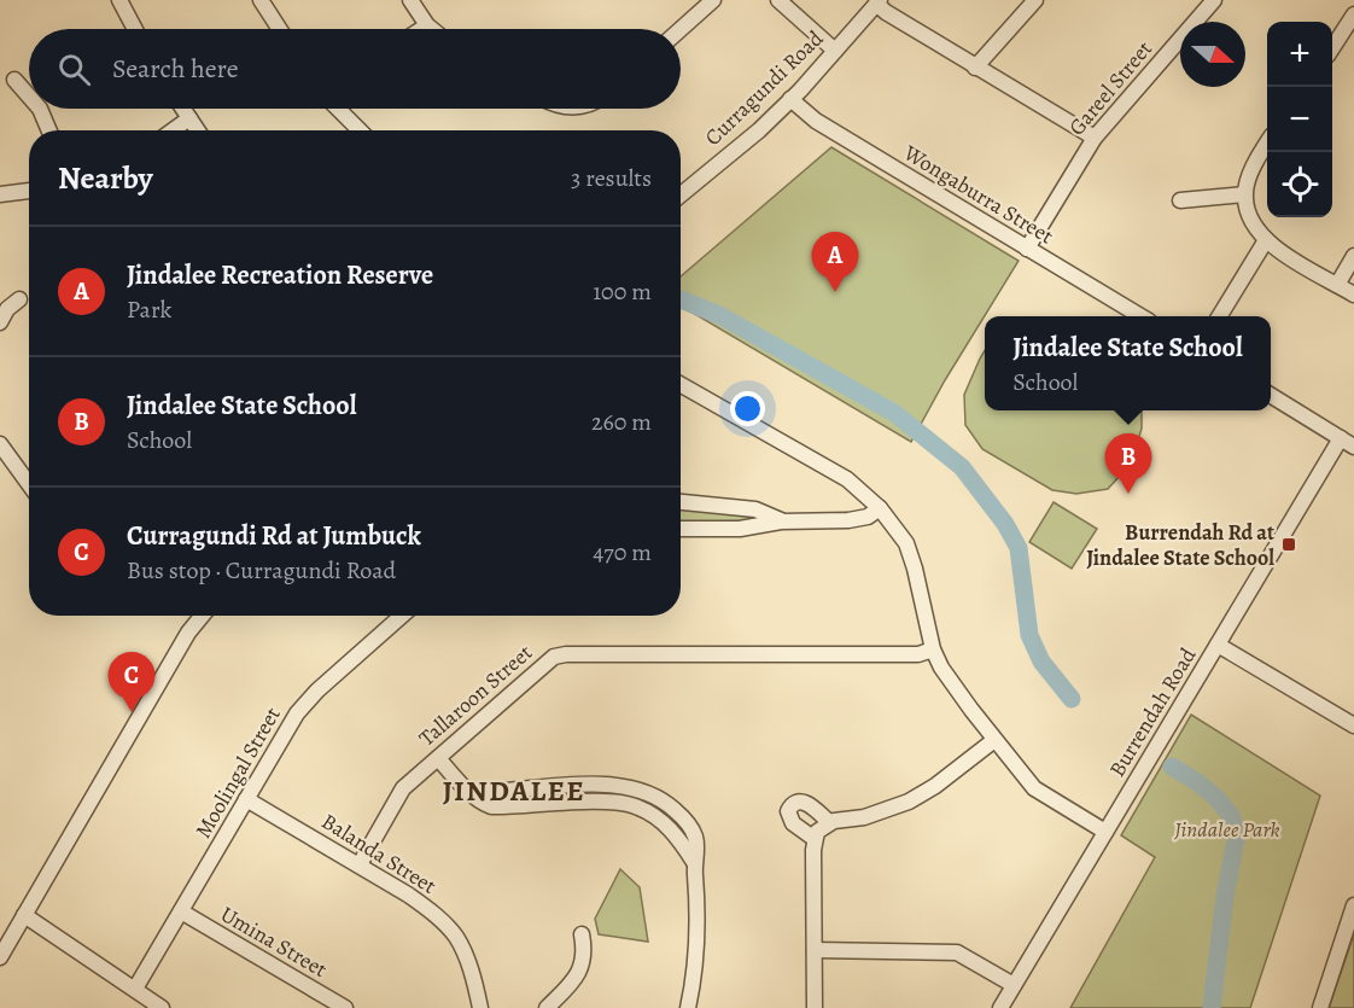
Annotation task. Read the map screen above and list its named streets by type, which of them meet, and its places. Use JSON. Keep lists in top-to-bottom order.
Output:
{
  "streets": {
    "street": [
      "Curragundi Road",
      "Gareel Street",
      "Wongaburra Street",
      "Tallaroon Street",
      "Burrendah Road",
      "Moolingal Street",
      "Balanda Street",
      "Umina Street"
    ]
  },
  "crossings": [
    ["Curragundi Road", "Wongaburra Street"],
    ["Gareel Street", "Wongaburra Street"],
    ["Tallaroon Street", "Balanda Street"],
    ["Moolingal Street", "Balanda Street"],
    ["Moolingal Street", "Umina Street"]
  ],
  "districts": ["JINDALEE"],
  "parks": ["Jindalee Park"],
  "places": {
    "transit": ["Burrendah Rd at Jindalee State School"]
  },
  "north": "right",
  "page": {
    "map_buttons": ["+", "−"],
    "search": "Search here",
    "heading": ["Nearby", "3 results"],
    "list": [
      {
        "mark": "A",
        "name": "Jindalee Recreation Reserve",
        "note": "Park",
        "value": "100 m"
      },
      {
        "mark": "B",
        "name": "Jindalee State School",
        "note": "School",
        "value": "260 m"
      },
      {
        "mark": "C",
        "name": "Curragundi Rd at Jumbuck",
        "note": "Bus stop · Curragundi Road",
        "value": "470 m"
      }
    ],
    "pins": ["A", "B", "C"],
    "popup": ["Jindalee State School", "School"]
  }
}
